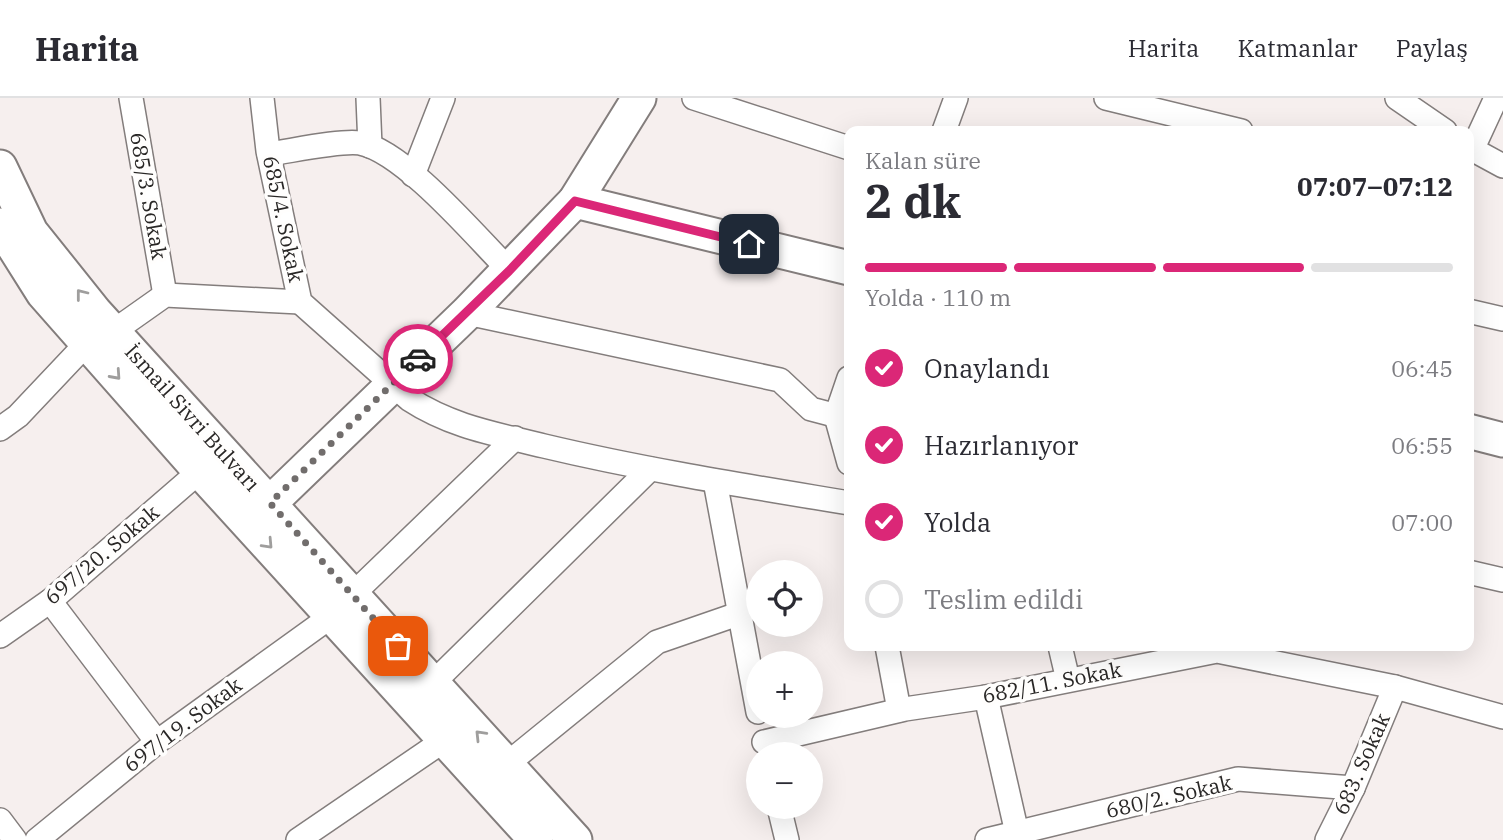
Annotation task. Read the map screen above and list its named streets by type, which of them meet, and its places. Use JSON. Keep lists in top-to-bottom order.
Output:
{
  "streets": {
    "main road": ["İsmail Sivri Bulvarı"],
    "street": [
      "685/3. Sokak",
      "685/4. Sokak",
      "697/20. Sokak",
      "682/11. Sokak",
      "697/19. Sokak",
      "683. Sokak",
      "680/2. Sokak"
    ]
  },
  "crossings": [
    ["685/4. Sokak", "697/19. Sokak"],
    ["İsmail Sivri Bulvarı", "697/20. Sokak"],
    ["İsmail Sivri Bulvarı", "697/19. Sokak"],
    ["682/11. Sokak", "683. Sokak"],
    ["683. Sokak", "680/2. Sokak"]
  ],
  "page": {
    "header": "Harita",
    "nav": ["Harita", "Katmanlar", "Paylaş"],
    "heading": ["2 dk", "Kalan süre", "07:07–07:12"],
    "bar": "Yolda · 110 m",
    "list": [
      ["Onaylandı", "06:45"],
      ["Hazırlanıyor", "06:55"],
      ["Yolda", "07:00"],
      "Teslim edildi"
    ],
    "map_buttons": ["+", "−"]
  }
}
